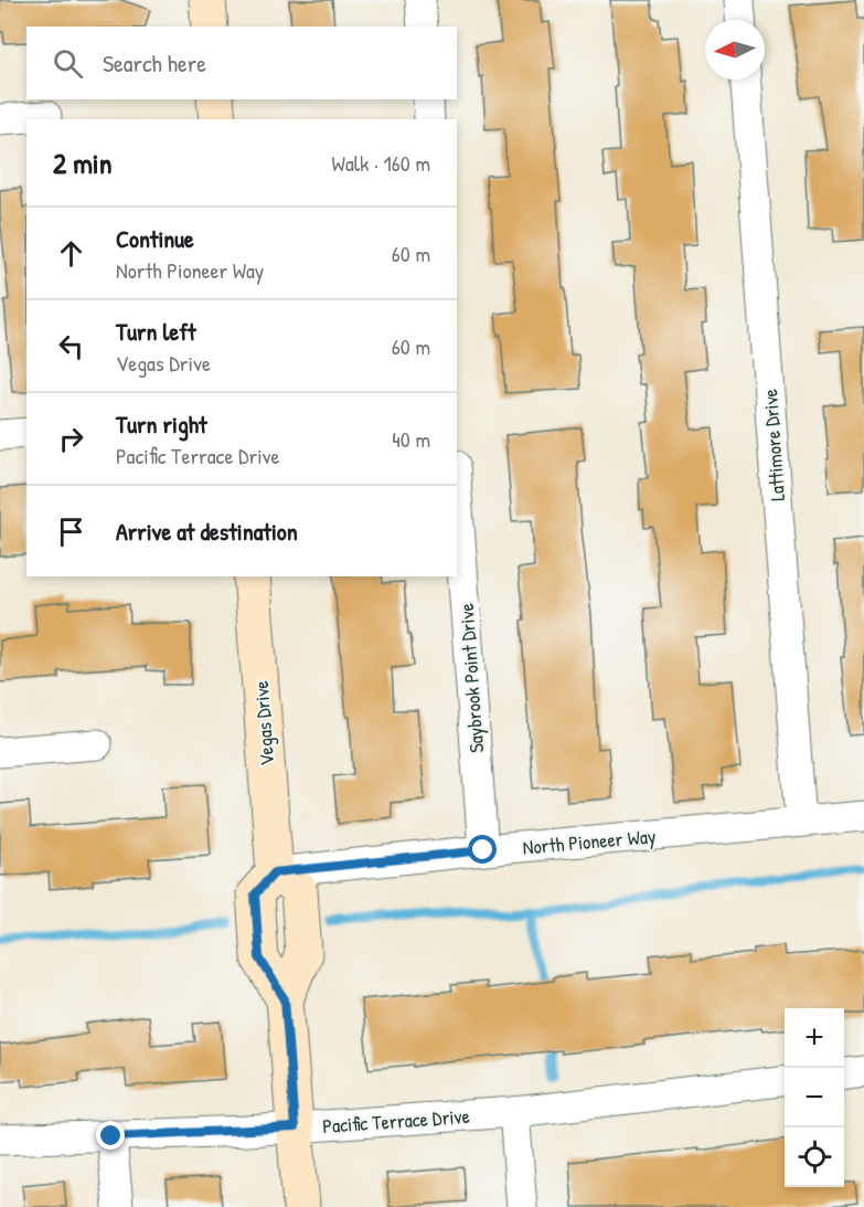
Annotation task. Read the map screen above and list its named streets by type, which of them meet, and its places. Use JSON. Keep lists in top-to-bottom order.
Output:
{
  "streets": {
    "main road": ["Vegas Drive"],
    "street": [
      "Lattimore Drive",
      "Saybrook Point Drive",
      "North Pioneer Way",
      "Pacific Terrace Drive"
    ]
  },
  "crossings": [
    ["Lattimore Drive", "North Pioneer Way"],
    ["Saybrook Point Drive", "North Pioneer Way"],
    ["Vegas Drive", "North Pioneer Way"]
  ],
  "north": "left",
  "page": {
    "search": "Search here",
    "heading": ["2 min", "Walk · 160 m"],
    "list": [
      ["Continue", "North Pioneer Way", "60 m"],
      ["Turn left", "Vegas Drive", "60 m"],
      ["Turn right", "Pacific Terrace Drive", "40 m"],
      "Arrive at destination"
    ],
    "map_buttons": ["+", "−"]
  }
}
